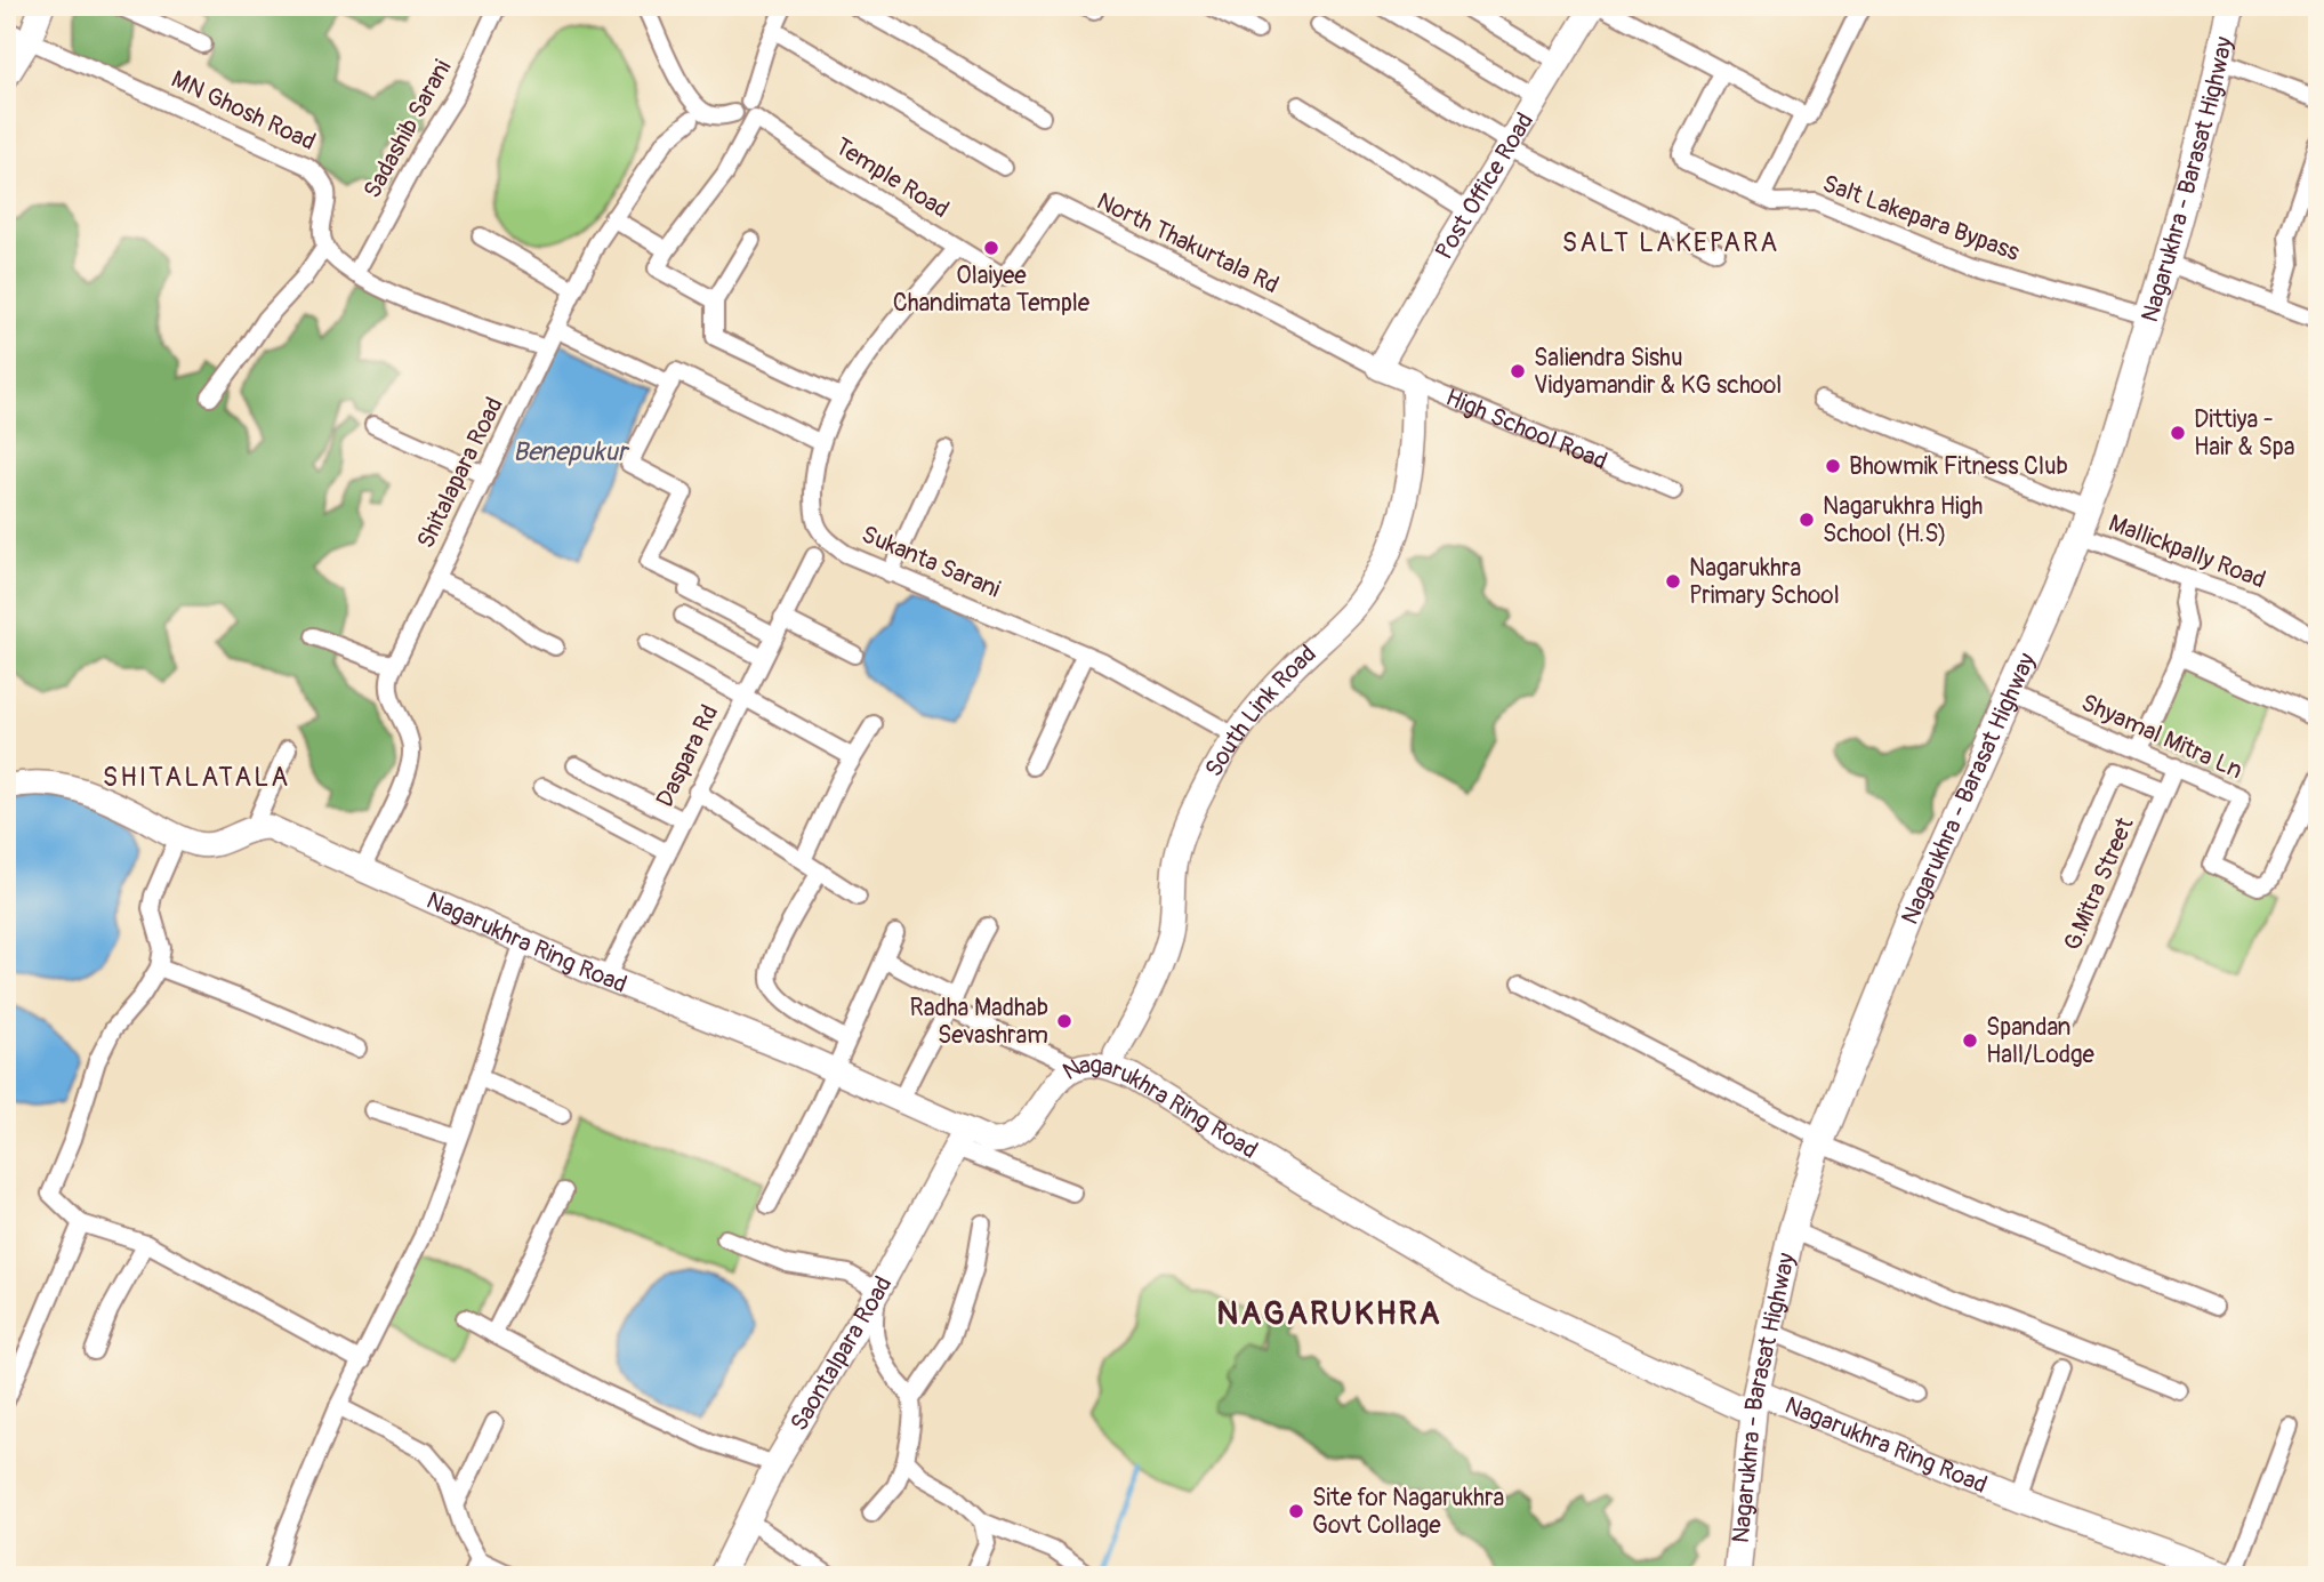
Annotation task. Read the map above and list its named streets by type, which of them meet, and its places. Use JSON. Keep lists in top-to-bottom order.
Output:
{
  "streets": {
    "main road": [
      "Nagarukhra - Barasat Highway",
      "Post Office Road",
      "High School Road",
      "South Link Road",
      "Nagarukhra Ring Road",
      "Saontalpara Road"
    ],
    "street": [
      "MN Ghosh Road",
      "Sadashib Sarani",
      "Temple Road",
      "Salt Lakepara Bypass",
      "North Thakurtala Rd",
      "Shitalapara Road",
      "Mallickpally Road",
      "Sukanta Sarani",
      "Shyamal Mitra Ln",
      "Daspara Rd",
      "G.Mitra Street"
    ]
  },
  "crossings": [
    ["Temple Road", "North Thakurtala Rd"],
    ["Nagarukhra - Barasat Highway", "Salt Lakepara Bypass"],
    ["Nagarukhra - Barasat Highway", "Mallickpally Road"],
    ["Nagarukhra - Barasat Highway", "Shyamal Mitra Ln"],
    ["Nagarukhra - Barasat Highway", "Nagarukhra Ring Road"],
    ["Post Office Road", "North Thakurtala Rd"],
    ["Post Office Road", "High School Road"],
    ["North Thakurtala Rd", "High School Road"],
    ["High School Road", "South Link Road"],
    ["Shitalapara Road", "Nagarukhra Ring Road"],
    ["Sukanta Sarani", "South Link Road"],
    ["Shyamal Mitra Ln", "G.Mitra Street"],
    ["Daspara Rd", "Nagarukhra Ring Road"],
    ["Nagarukhra Ring Road", "Saontalpara Road"]
  ],
  "districts": ["SALT LAKEPARA", "SHITALATALA", "NAGARUKHRA"],
  "water": ["Benepukur"],
  "places": [
    "Olaiyee Chandimata Temple",
    "Saliendra Sishu Vidyamandir & KG school",
    "Dittiya - Hair & Spa",
    "Bhowmik Fitness Club",
    "Nagarukhra High School (H.S)",
    "Nagarukhra Primary School",
    "Radha Madhab Sevashram",
    "Spandan Hall/Lodge",
    "Site for Nagarukhra Govt Collage"
  ]
}
